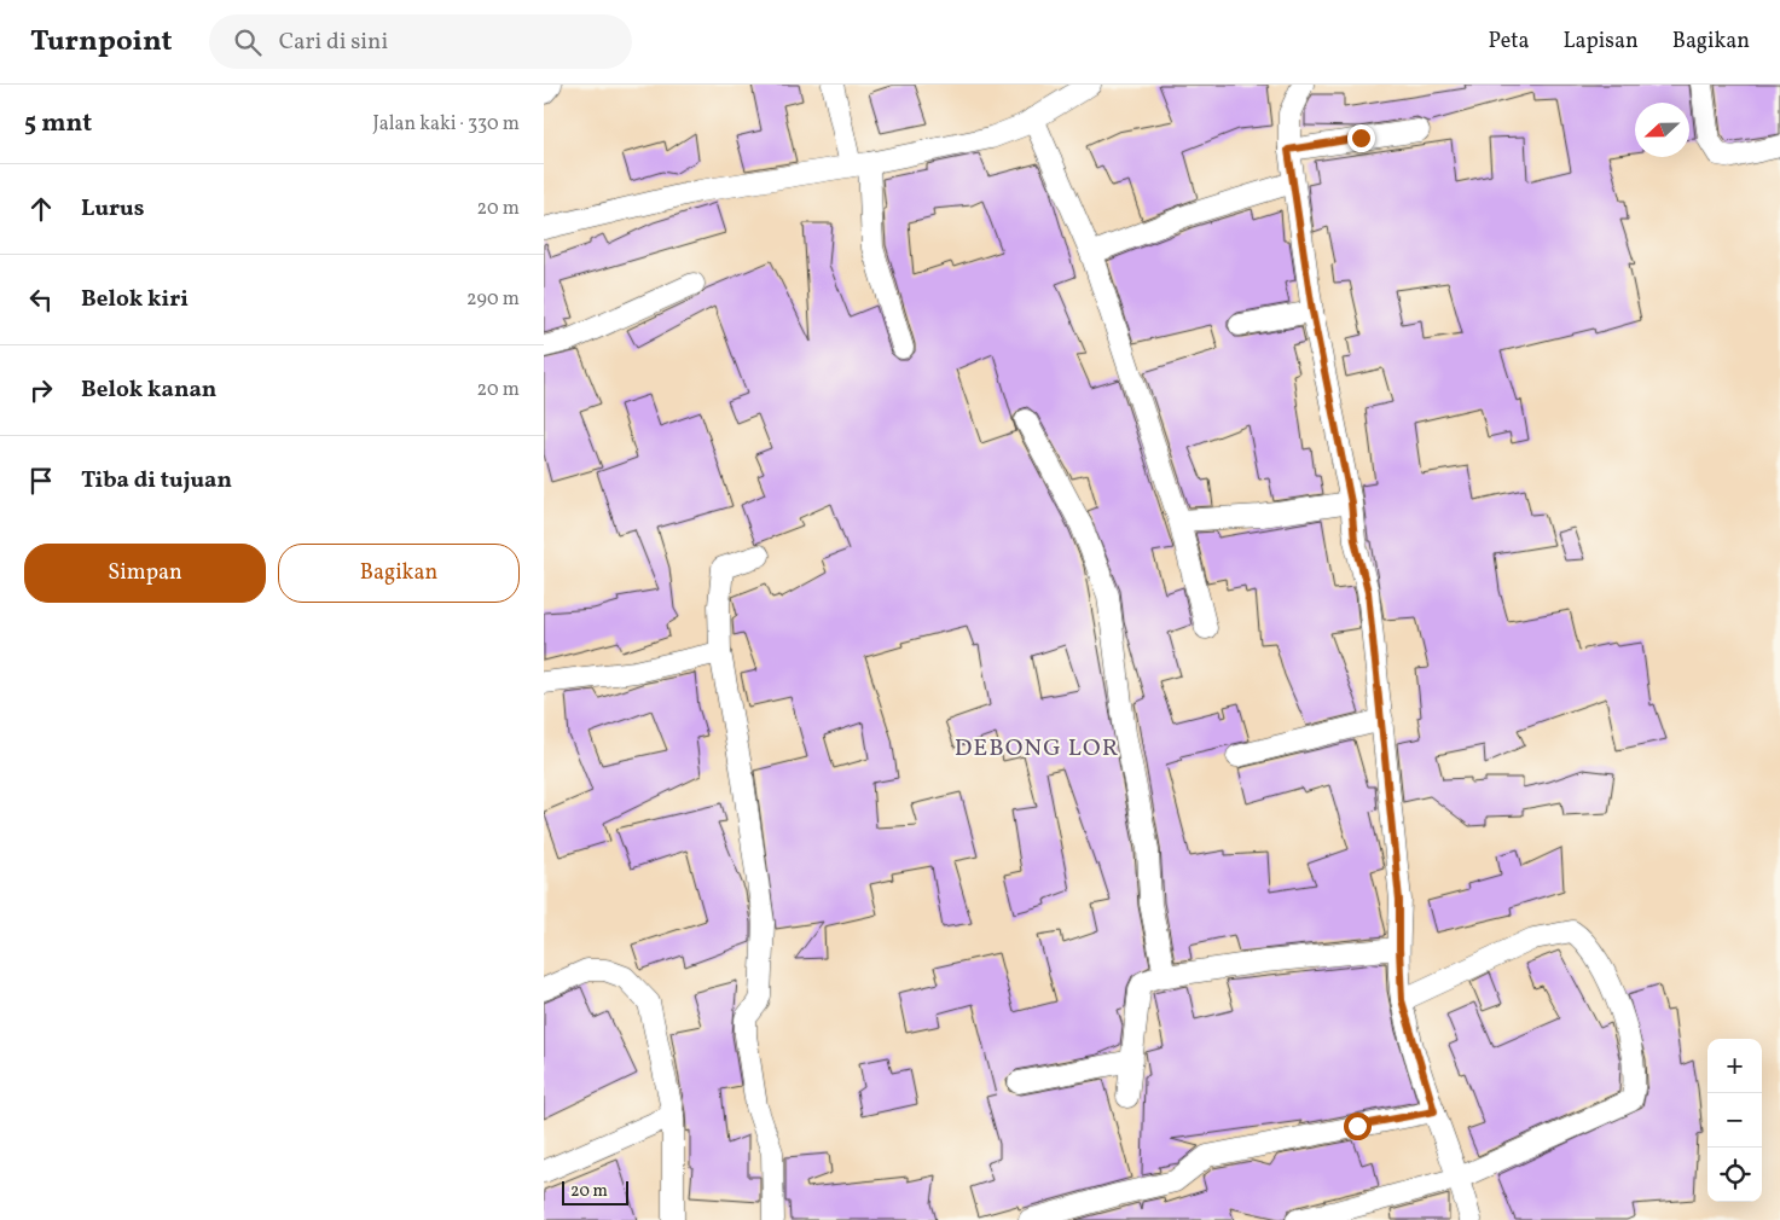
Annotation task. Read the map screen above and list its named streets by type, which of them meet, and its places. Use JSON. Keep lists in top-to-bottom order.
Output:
{
  "districts": ["DEBONG LOR"],
  "scale_bar": "20 m",
  "north": "left",
  "page": {
    "header": "Turnpoint",
    "search": "Cari di sini",
    "nav": ["Peta", "Lapisan", "Bagikan"],
    "heading": ["5 mnt", "Jalan kaki · 330 m"],
    "list": [
      ["Lurus", "20 m"],
      ["Belok kiri", "290 m"],
      ["Belok kanan", "20 m"],
      "Tiba di tujuan"
    ],
    "buttons": ["Simpan", "Bagikan"],
    "map_buttons": ["+", "−"],
    "scale": "20 m"
  }
}
